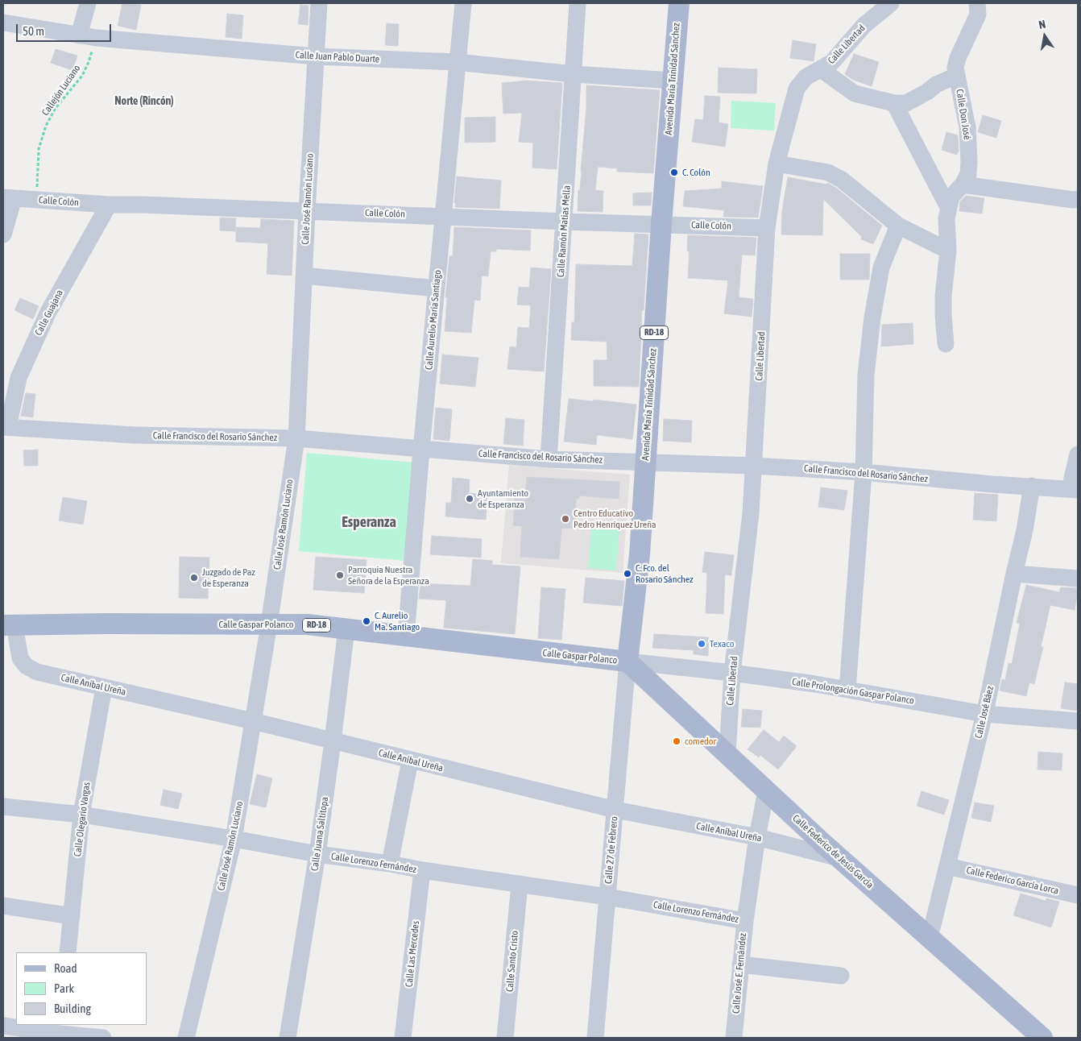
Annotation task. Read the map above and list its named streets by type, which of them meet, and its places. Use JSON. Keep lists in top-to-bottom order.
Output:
{
  "streets": {
    "main road": [
      "Avenida María Trinidad Sánchez",
      "RD-18",
      "Calle Gaspar Polanco",
      "Calle Federico de Jesús García"
    ],
    "street": [
      "Calle Libertad",
      "Calle Juan Pablo Duarte",
      "Calle Don José",
      "Calle José Ramón Luciano",
      "Calle Colón",
      "Calle Ramón Matías Mella",
      "Calle Guajana",
      "Calle Aurelio María Santiago",
      "Calle Francisco del Rosario Sánchez",
      "Calle Aníbal Ureña",
      "Calle Prolongación Gaspar Polanco",
      "Calle José Báez",
      "Calle Olegario Vargas",
      "Calle Juana Saltitopa",
      "Calle 27 de Febrero",
      "Calle Lorenzo Fernández",
      "Calle Federico García Lorca",
      "Calle Las Mercedes",
      "Calle Santo Cristo",
      "Calle José E. Fernández"
    ],
    "path": ["Callejón Luciano"]
  },
  "crossings": [
    ["Calle Libertad", "Calle Colón"],
    ["Calle Libertad", "Calle Francisco del Rosario Sánchez"],
    ["Calle Libertad", "Calle Prolongación Gaspar Polanco"],
    ["Calle Libertad", "Calle Federico de Jesús García"],
    ["Calle Juan Pablo Duarte", "Avenida María Trinidad Sánchez"],
    ["Calle Juan Pablo Duarte", "Callejón Luciano"],
    ["Calle Juan Pablo Duarte", "Calle José Ramón Luciano"],
    ["Calle Juan Pablo Duarte", "Calle Ramón Matías Mella"],
    ["Calle Juan Pablo Duarte", "Calle Aurelio María Santiago"],
    ["Avenida María Trinidad Sánchez", "Calle Colón"],
    ["Avenida María Trinidad Sánchez", "Calle Francisco del Rosario Sánchez"],
    ["Avenida María Trinidad Sánchez", "Calle Gaspar Polanco"],
    ["Avenida María Trinidad Sánchez", "Calle Prolongación Gaspar Polanco"],
    ["Avenida María Trinidad Sánchez", "Calle 27 de Febrero"],
    ["Avenida María Trinidad Sánchez", "Calle Federico de Jesús García"],
    ["Callejón Luciano", "Calle Colón"],
    ["Calle José Ramón Luciano", "Calle Colón"],
    ["Calle José Ramón Luciano", "Calle Francisco del Rosario Sánchez"],
    ["Calle José Ramón Luciano", "Calle Gaspar Polanco"],
    ["Calle José Ramón Luciano", "Calle Aníbal Ureña"],
    ["Calle José Ramón Luciano", "Calle Lorenzo Fernández"],
    ["Calle Colón", "Calle Ramón Matías Mella"],
    ["Calle Colón", "Calle Guajana"],
    ["Calle Colón", "Calle Aurelio María Santiago"],
    ["Calle Ramón Matías Mella", "Calle Francisco del Rosario Sánchez"],
    ["Calle Guajana", "Calle Francisco del Rosario Sánchez"],
    ["Calle Aurelio María Santiago", "Calle Francisco del Rosario Sánchez"],
    ["Calle Aurelio María Santiago", "Calle Gaspar Polanco"],
    ["Calle Francisco del Rosario Sánchez", "Calle José Báez"],
    ["Calle Gaspar Polanco", "Calle Aníbal Ureña"],
    ["Calle Gaspar Polanco", "Calle Prolongación Gaspar Polanco"],
    ["Calle Gaspar Polanco", "Calle Juana Saltitopa"],
    ["Calle Gaspar Polanco", "Calle 27 de Febrero"],
    ["Calle Gaspar Polanco", "Calle Federico de Jesús García"],
    ["Calle Aníbal Ureña", "Calle Olegario Vargas"],
    ["Calle Aníbal Ureña", "Calle Juana Saltitopa"],
    ["Calle Aníbal Ureña", "Calle 27 de Febrero"],
    ["Calle Aníbal Ureña", "Calle Federico de Jesús García"],
    ["Calle Aníbal Ureña", "Calle José E. Fernández"],
    ["Calle Prolongación Gaspar Polanco", "Calle José Báez"],
    ["Calle Prolongación Gaspar Polanco", "Calle 27 de Febrero"],
    ["Calle Prolongación Gaspar Polanco", "Calle Federico de Jesús García"],
    ["Calle José Báez", "Calle Federico de Jesús García"],
    ["Calle José Báez", "Calle Federico García Lorca"],
    ["Calle Olegario Vargas", "Calle Lorenzo Fernández"],
    ["Calle Juana Saltitopa", "Calle Lorenzo Fernández"],
    ["Calle 27 de Febrero", "Calle Federico de Jesús García"],
    ["Calle 27 de Febrero", "Calle Lorenzo Fernández"],
    ["Calle Federico de Jesús García", "Calle José E. Fernández"],
    ["Calle Lorenzo Fernández", "Calle Las Mercedes"],
    ["Calle Lorenzo Fernández", "Calle Santo Cristo"],
    ["Calle Lorenzo Fernández", "Calle José E. Fernández"]
  ],
  "districts": ["Norte (Rincón)", "Esperanza"],
  "places": [
    "C. Colón",
    "Ayuntamiento de Esperanza",
    "Centro Educativo Pedro Henríquez Ureña",
    "C. Fco. del Rosario Sánchez",
    "Parroquia Nuestra Señora de la Esperanza",
    "Juzgado de Paz de Esperanza",
    "C. Aurelio Ma. Santiago",
    "Texaco",
    "comedor"
  ],
  "legend": ["Road", "Park", "Building"],
  "scale_bar": "50 m",
  "north": "top"
}
